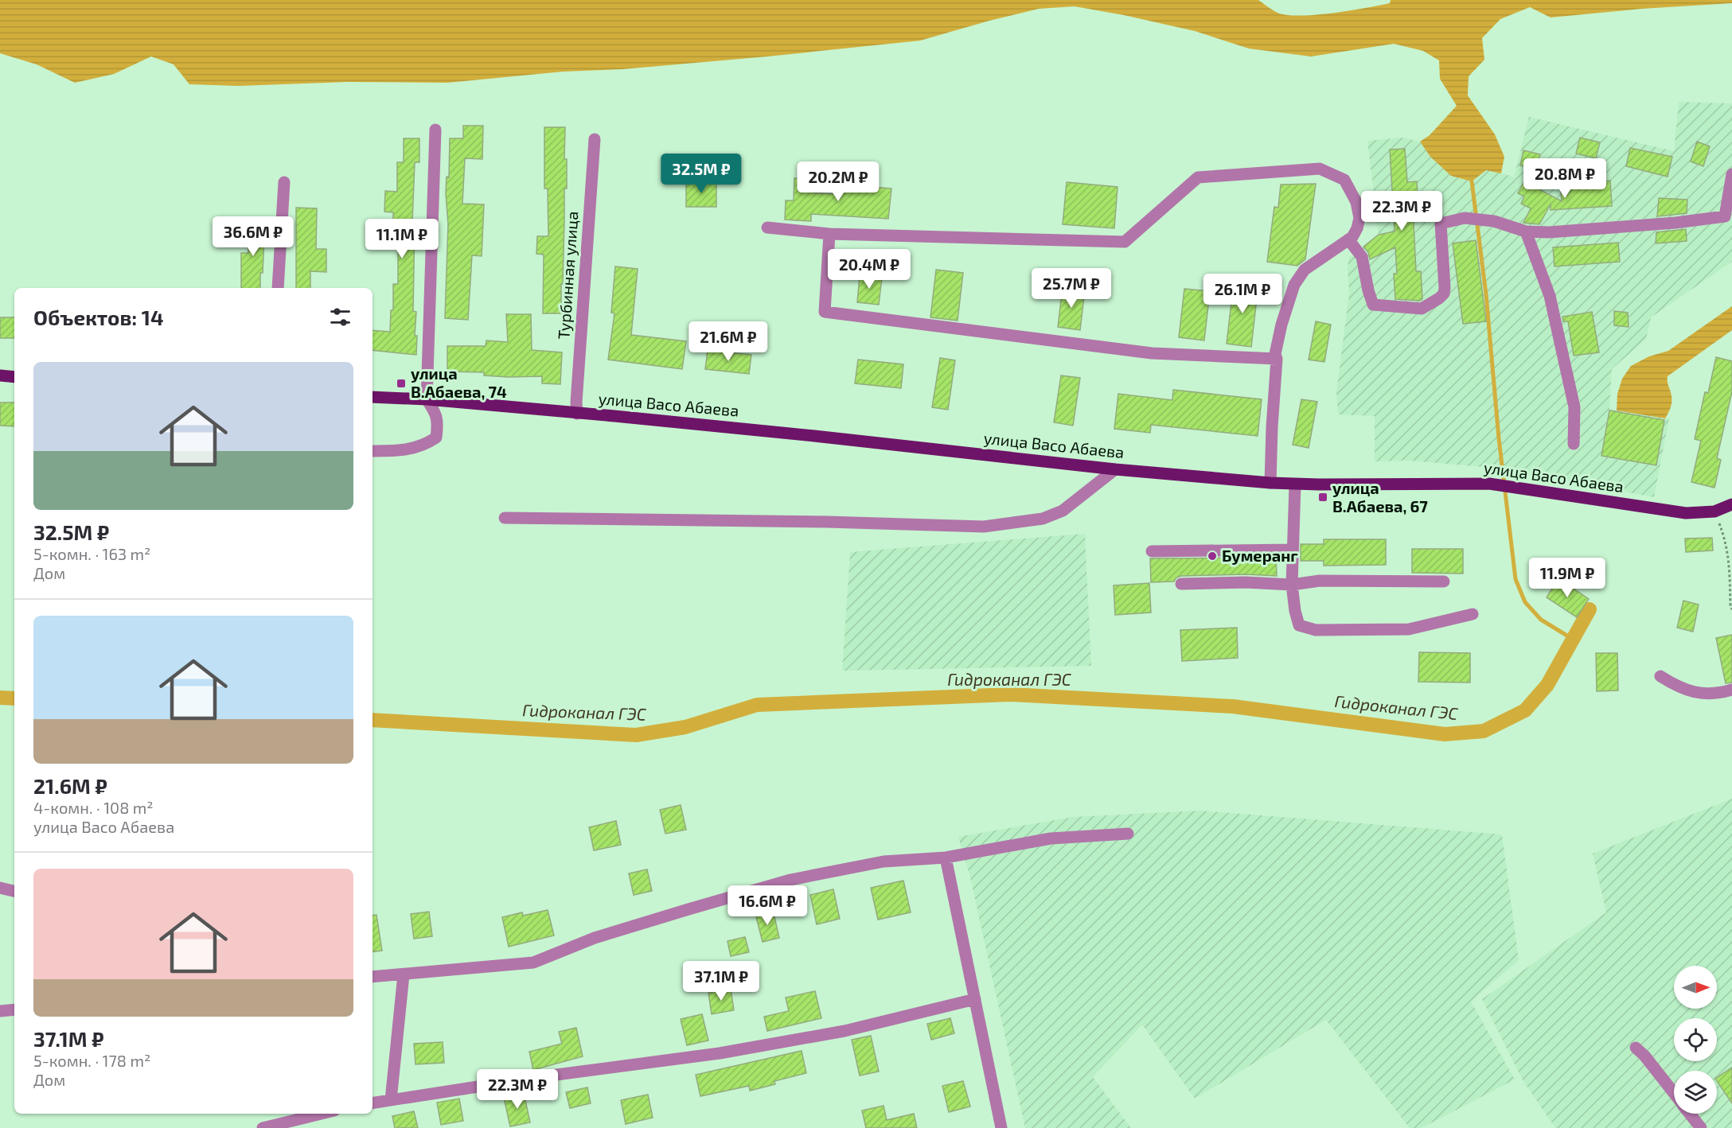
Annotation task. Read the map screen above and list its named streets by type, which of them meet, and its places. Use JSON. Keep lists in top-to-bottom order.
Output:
{
  "streets": {
    "main road": ["улица Васо Абаева"],
    "street": ["Турбинная улица"]
  },
  "crossings": [
    ["Турбинная улица", "улица Васо Абаева"]
  ],
  "water": ["Гидроканал ГЭС"],
  "places": {
    "transit": ["улица В.Абаева, 74", "улица В.Абаева, 67"],
    "other": ["Бумеранг"]
  },
  "north": "right",
  "page": {
    "price": [
      "32.5M ₽",
      "20.8M ₽",
      "20.2M ₽",
      "22.3M ₽",
      "36.6M ₽",
      "11.1M ₽",
      "20.4M ₽",
      "25.7M ₽",
      "26.1M ₽",
      "21.6M ₽",
      "11.9M ₽",
      "16.6M ₽",
      "37.1M ₽",
      "22.3M ₽"
    ],
    "heading": "Объектов: 14",
    "list": [
      {
        "name": "32.5M ₽",
        "note": "5-комн. · 163 m² · Дом"
      },
      {
        "name": "21.6M ₽",
        "note": "4-комн. · 108 m² · улица Васо Абаева"
      },
      {
        "name": "37.1M ₽",
        "note": "5-комн. · 178 m² · Дом"
      }
    ]
  }
}
